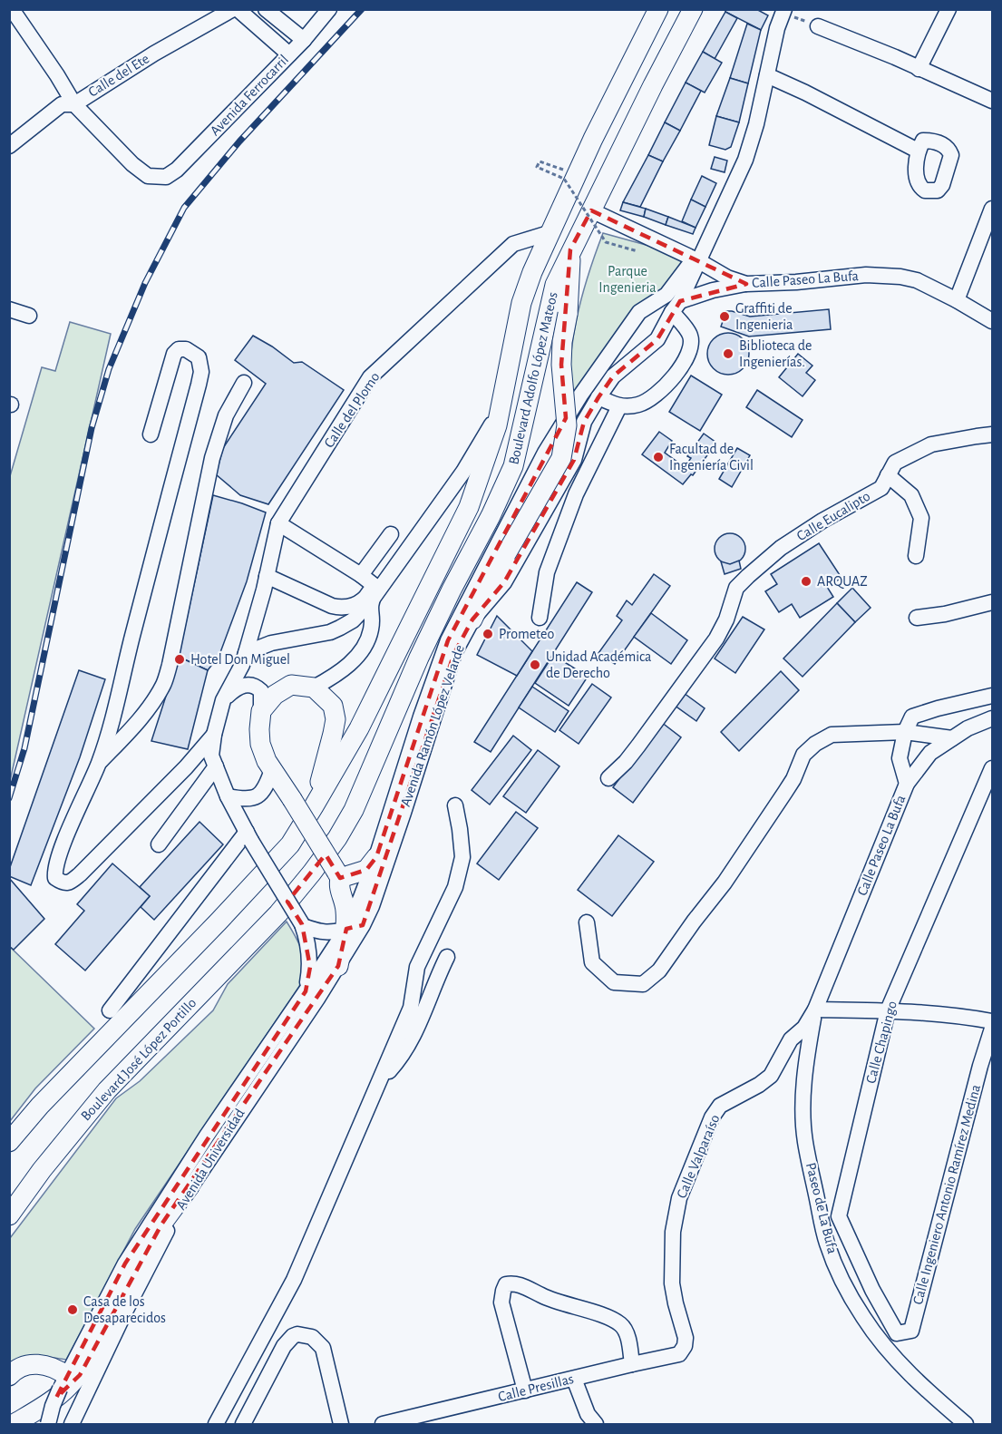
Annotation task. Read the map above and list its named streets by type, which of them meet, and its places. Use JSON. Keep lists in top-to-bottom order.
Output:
{
  "streets": {
    "main road": ["Boulevard Adolfo López Mateos", "Boulevard José López Portillo"],
    "street": [
      "Calle del Ete",
      "Avenida Ferrocarril",
      "Calle Paseo La Bufa",
      "Calle del Plomo",
      "Calle Eucalipto",
      "Avenida Ramón López Velarde",
      "Calle Chapingo",
      "Calle Valparaíso",
      "Avenida Universidad",
      "Calle Ingeniero Antonio Ramírez Medina",
      "Paseo de La Bufa",
      "Calle Presillas"
    ]
  },
  "crossings": [
    ["Calle del Ete", "Avenida Ferrocarril"],
    ["Calle Paseo La Bufa", "Boulevard Adolfo López Mateos"],
    ["Calle Paseo La Bufa", "Avenida Ramón López Velarde"],
    ["Calle Paseo La Bufa", "Calle Valparaíso"],
    ["Calle Paseo La Bufa", "Paseo de La Bufa"],
    ["Boulevard Adolfo López Mateos", "Calle del Plomo"],
    ["Boulevard Adolfo López Mateos", "Boulevard José López Portillo"],
    ["Avenida Ramón López Velarde", "Avenida Universidad"],
    ["Calle Chapingo", "Calle Ingeniero Antonio Ramírez Medina"],
    ["Calle Valparaíso", "Paseo de La Bufa"],
    ["Calle Valparaíso", "Calle Presillas"]
  ],
  "parks": ["Parque Ingenieria"],
  "places": [
    "Graffiti de Ingenieria",
    "Biblioteca de Ingenierías.",
    "Facultad de Ingeniería Civil",
    "ARQUAZ",
    "Prometeo",
    "Hotel Don Miguel",
    "Unidad Académica de Derecho",
    "Casa de los Desaparecidos"
  ]
}
